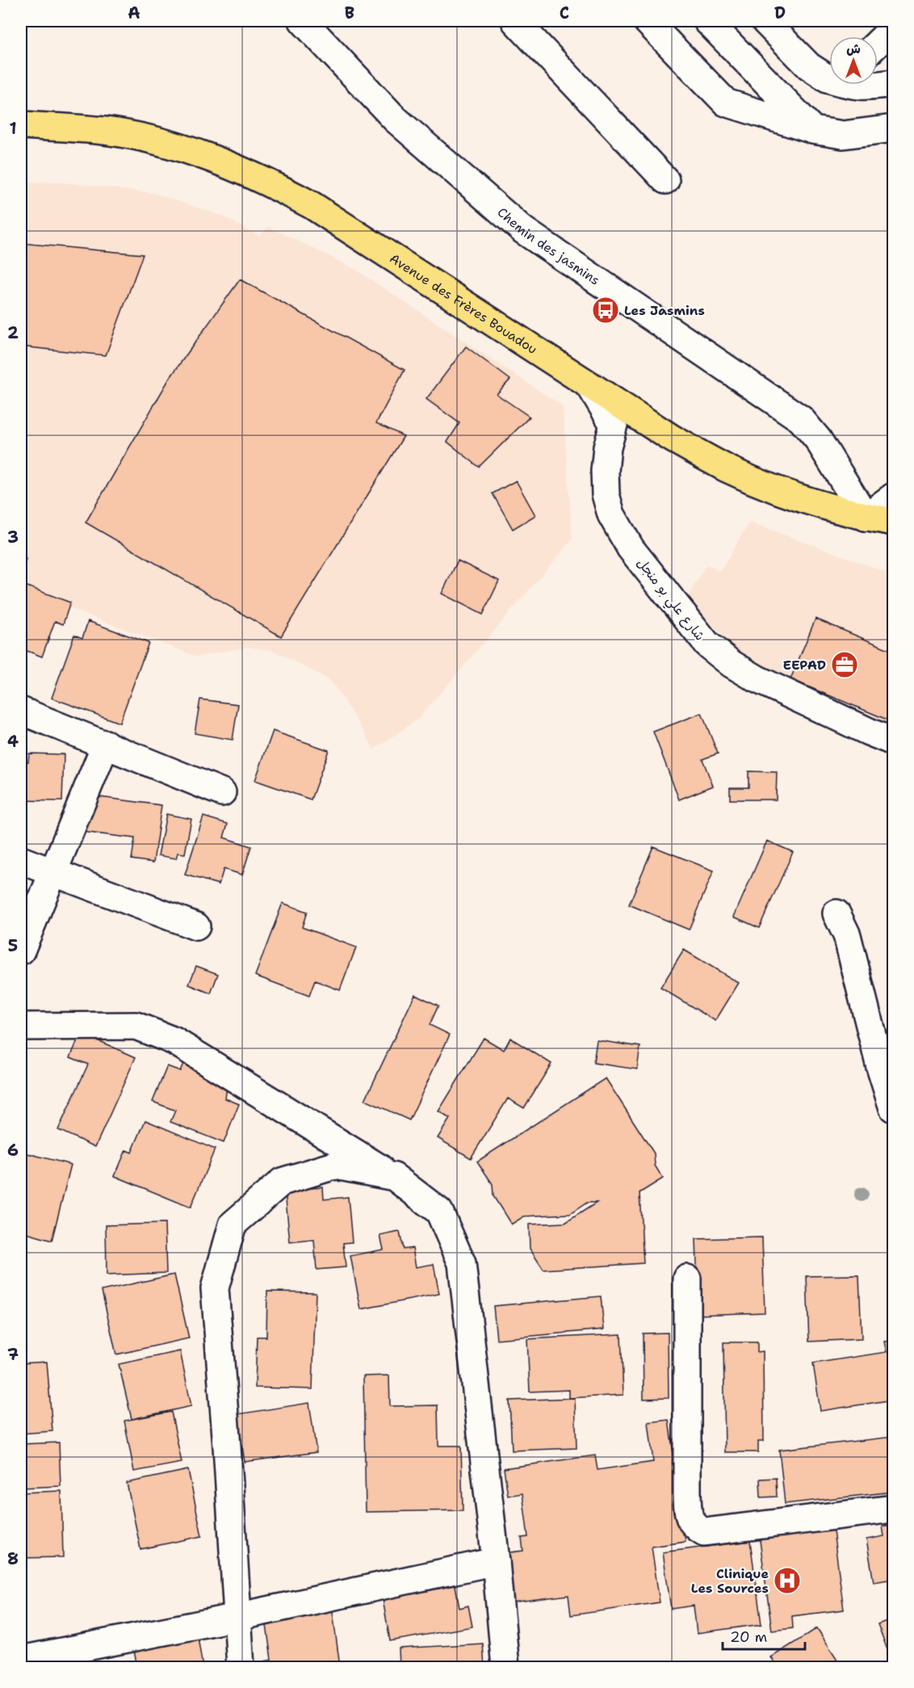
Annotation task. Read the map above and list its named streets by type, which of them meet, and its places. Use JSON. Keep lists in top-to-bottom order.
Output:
{
  "streets": {
    "main road": ["Avenue des Frères Bouadou"],
    "street": ["Chemin des jasmins", "شارع علي بو منجل"]
  },
  "crossings": [
    ["Chemin des jasmins", "Avenue des Frères Bouadou"],
    ["Avenue des Frères Bouadou", "شارع علي بو منجل"]
  ],
  "places": {
    "bus stop": ["Les Jasmins"],
    "office": ["EEPAD"],
    "hospital": ["Clinique Les Sources"]
  },
  "scale_bar": "20 m",
  "north": "top",
  "grid": {
    "columns": [
      "A",
      "B",
      "C",
      "D"
    ],
    "rows": [
      "1",
      "2",
      "3",
      "4",
      "5",
      "6",
      "7",
      "8"
    ]
  }
}
